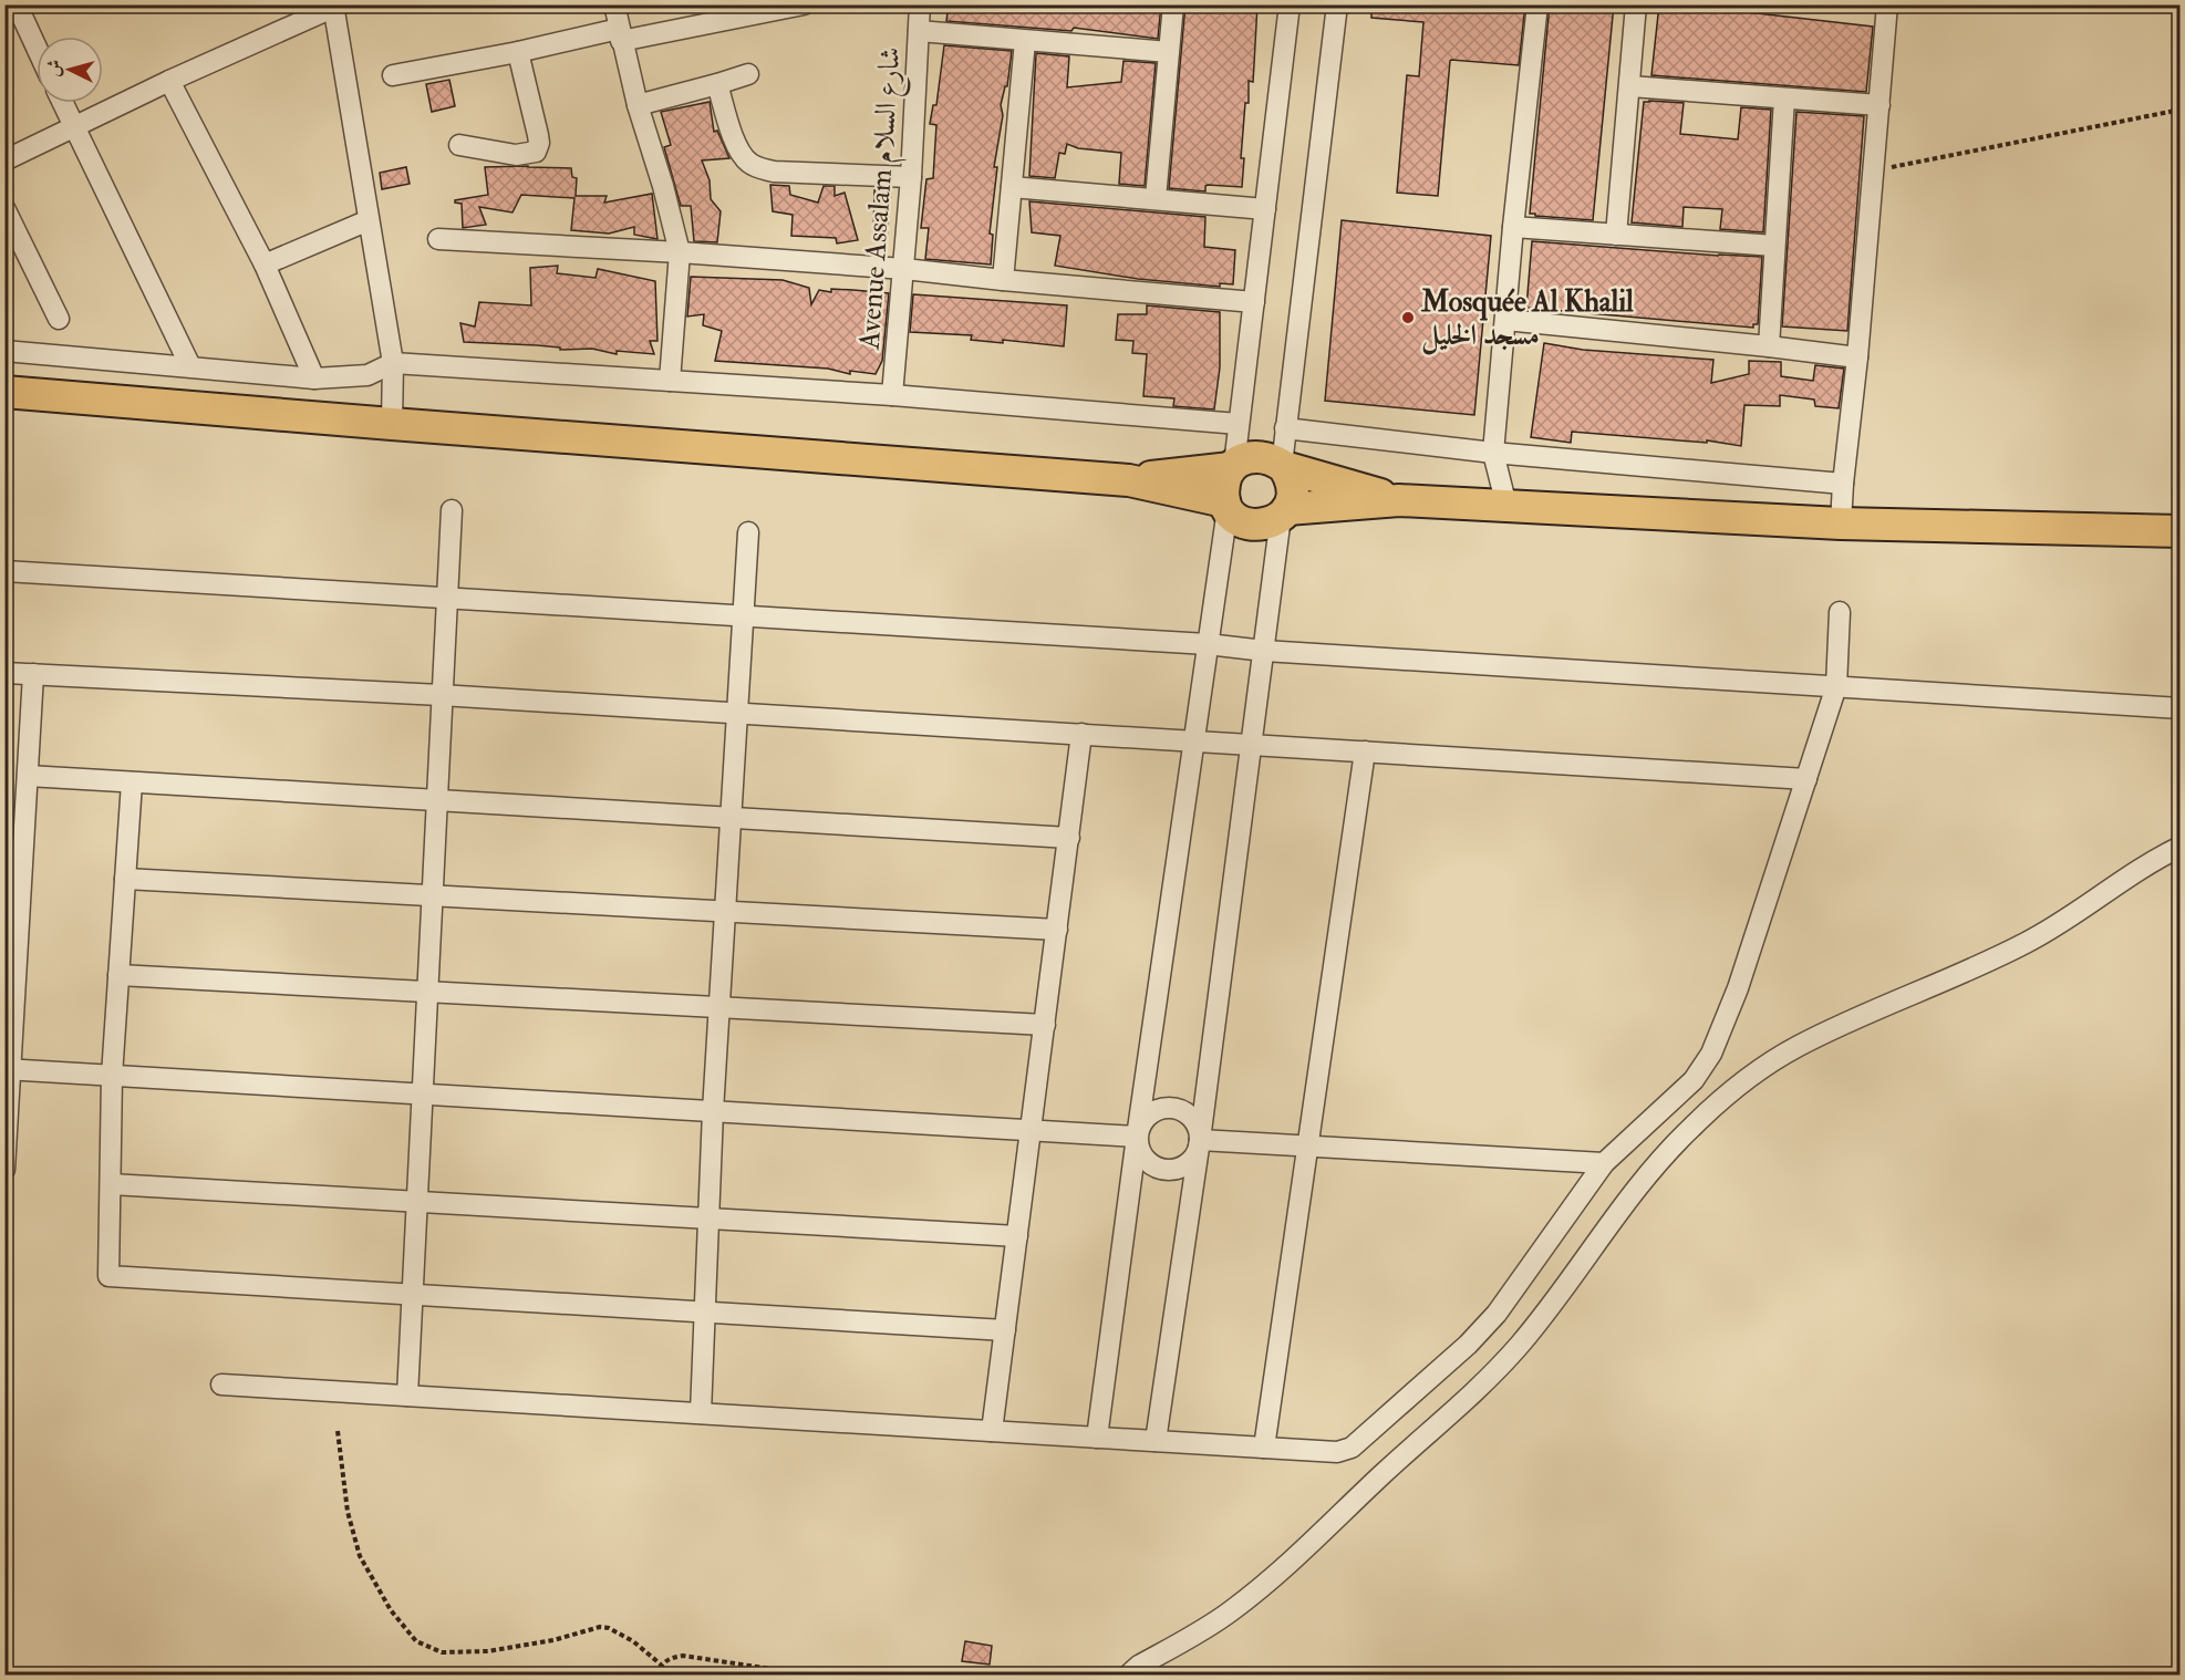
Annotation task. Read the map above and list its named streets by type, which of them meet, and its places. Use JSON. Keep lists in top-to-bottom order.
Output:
{
  "streets": {
    "street": ["Avenue Assalam شارع السلام"]
  },
  "places": ["Mosquée Al Khalil مسجد الخليل"],
  "north": "left"
}
